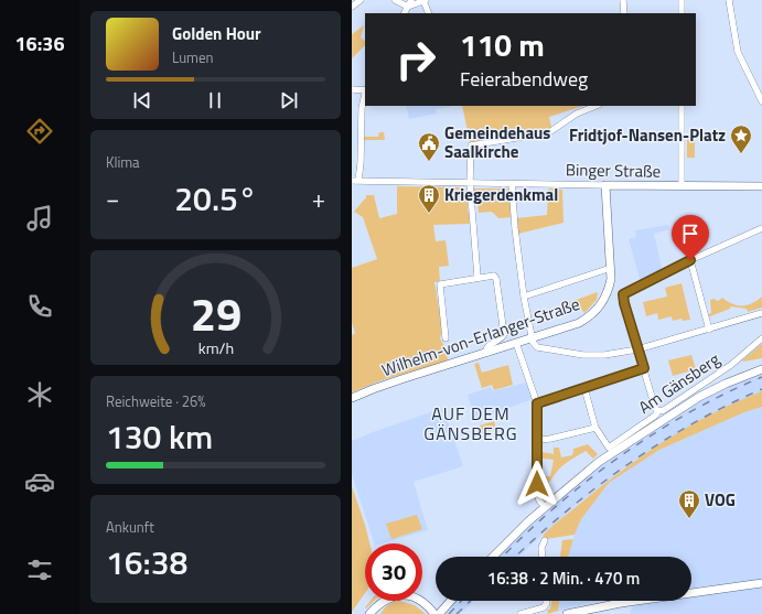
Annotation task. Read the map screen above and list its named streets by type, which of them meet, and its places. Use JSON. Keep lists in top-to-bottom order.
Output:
{
  "streets": {
    "main road": ["Binger Straße", "Wilhelm-von-Erlanger-Straße"],
    "street": ["Am Gänsberg"]
  },
  "crossings": [
    ["Binger Straße", "Wilhelm-von-Erlanger-Straße"]
  ],
  "districts": ["AUF DEM GÄNSBERG"],
  "places": {
    "place": ["Fridtjof-Nansen-Platz"],
    "public building": ["Gemeindehaus Saalkirche"],
    "building": ["Kriegerdenkmal", "VOG"]
  },
  "page": {
    "tabs": "16:36",
    "turn": ["110 m", "Feierabendweg"],
    "song": ["Golden Hour", "Lumen"],
    "tile": [
      "Klima",
      ["Reichweite · 26%", "130 km"],
      ["Ankunft", "16:38"]
    ],
    "heat": ["−", "20.5°", "+"],
    "limit": "30",
    "trip": "16:38 · 2 Min. · 470 m",
    "gauge": ["29", "km/h"]
  }
}
